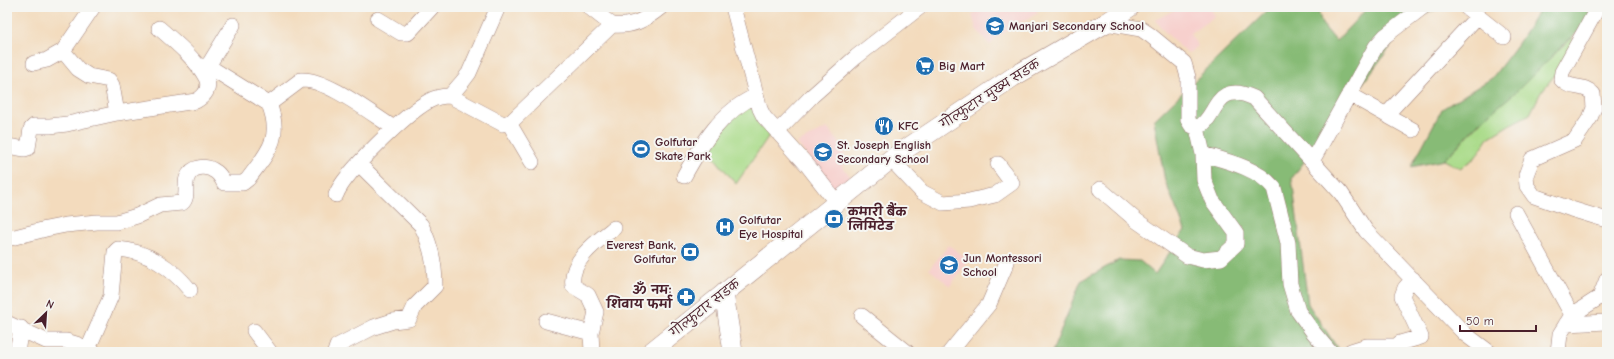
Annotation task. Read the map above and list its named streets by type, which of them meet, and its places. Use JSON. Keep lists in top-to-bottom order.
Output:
{
  "streets": {
    "main road": ["गोल्फुटार मुख्य सडक", "गोल्फुटार सडक"]
  },
  "crossings": [
    ["गोल्फुटार मुख्य सडक", "गोल्फुटार सडक"]
  ],
  "places": {
    "school or university": ["Manjari Secondary School", "St. Joseph English Secondary School", "Jun Montessori School"],
    "supermarket": ["Big Mart"],
    "restaurant": ["KFC"],
    "sports": ["Golfutar Skate Park"],
    "bank": ["कुमारी बैंक लिमिटेड", "Everest Bank, Golfutar"],
    "hospital": ["Golfutar Eye Hospital"],
    "pharmacy": ["ॐ नमः शिवाय फर्मा"]
  },
  "scale_bar": "50 m",
  "north": "top right"
}
